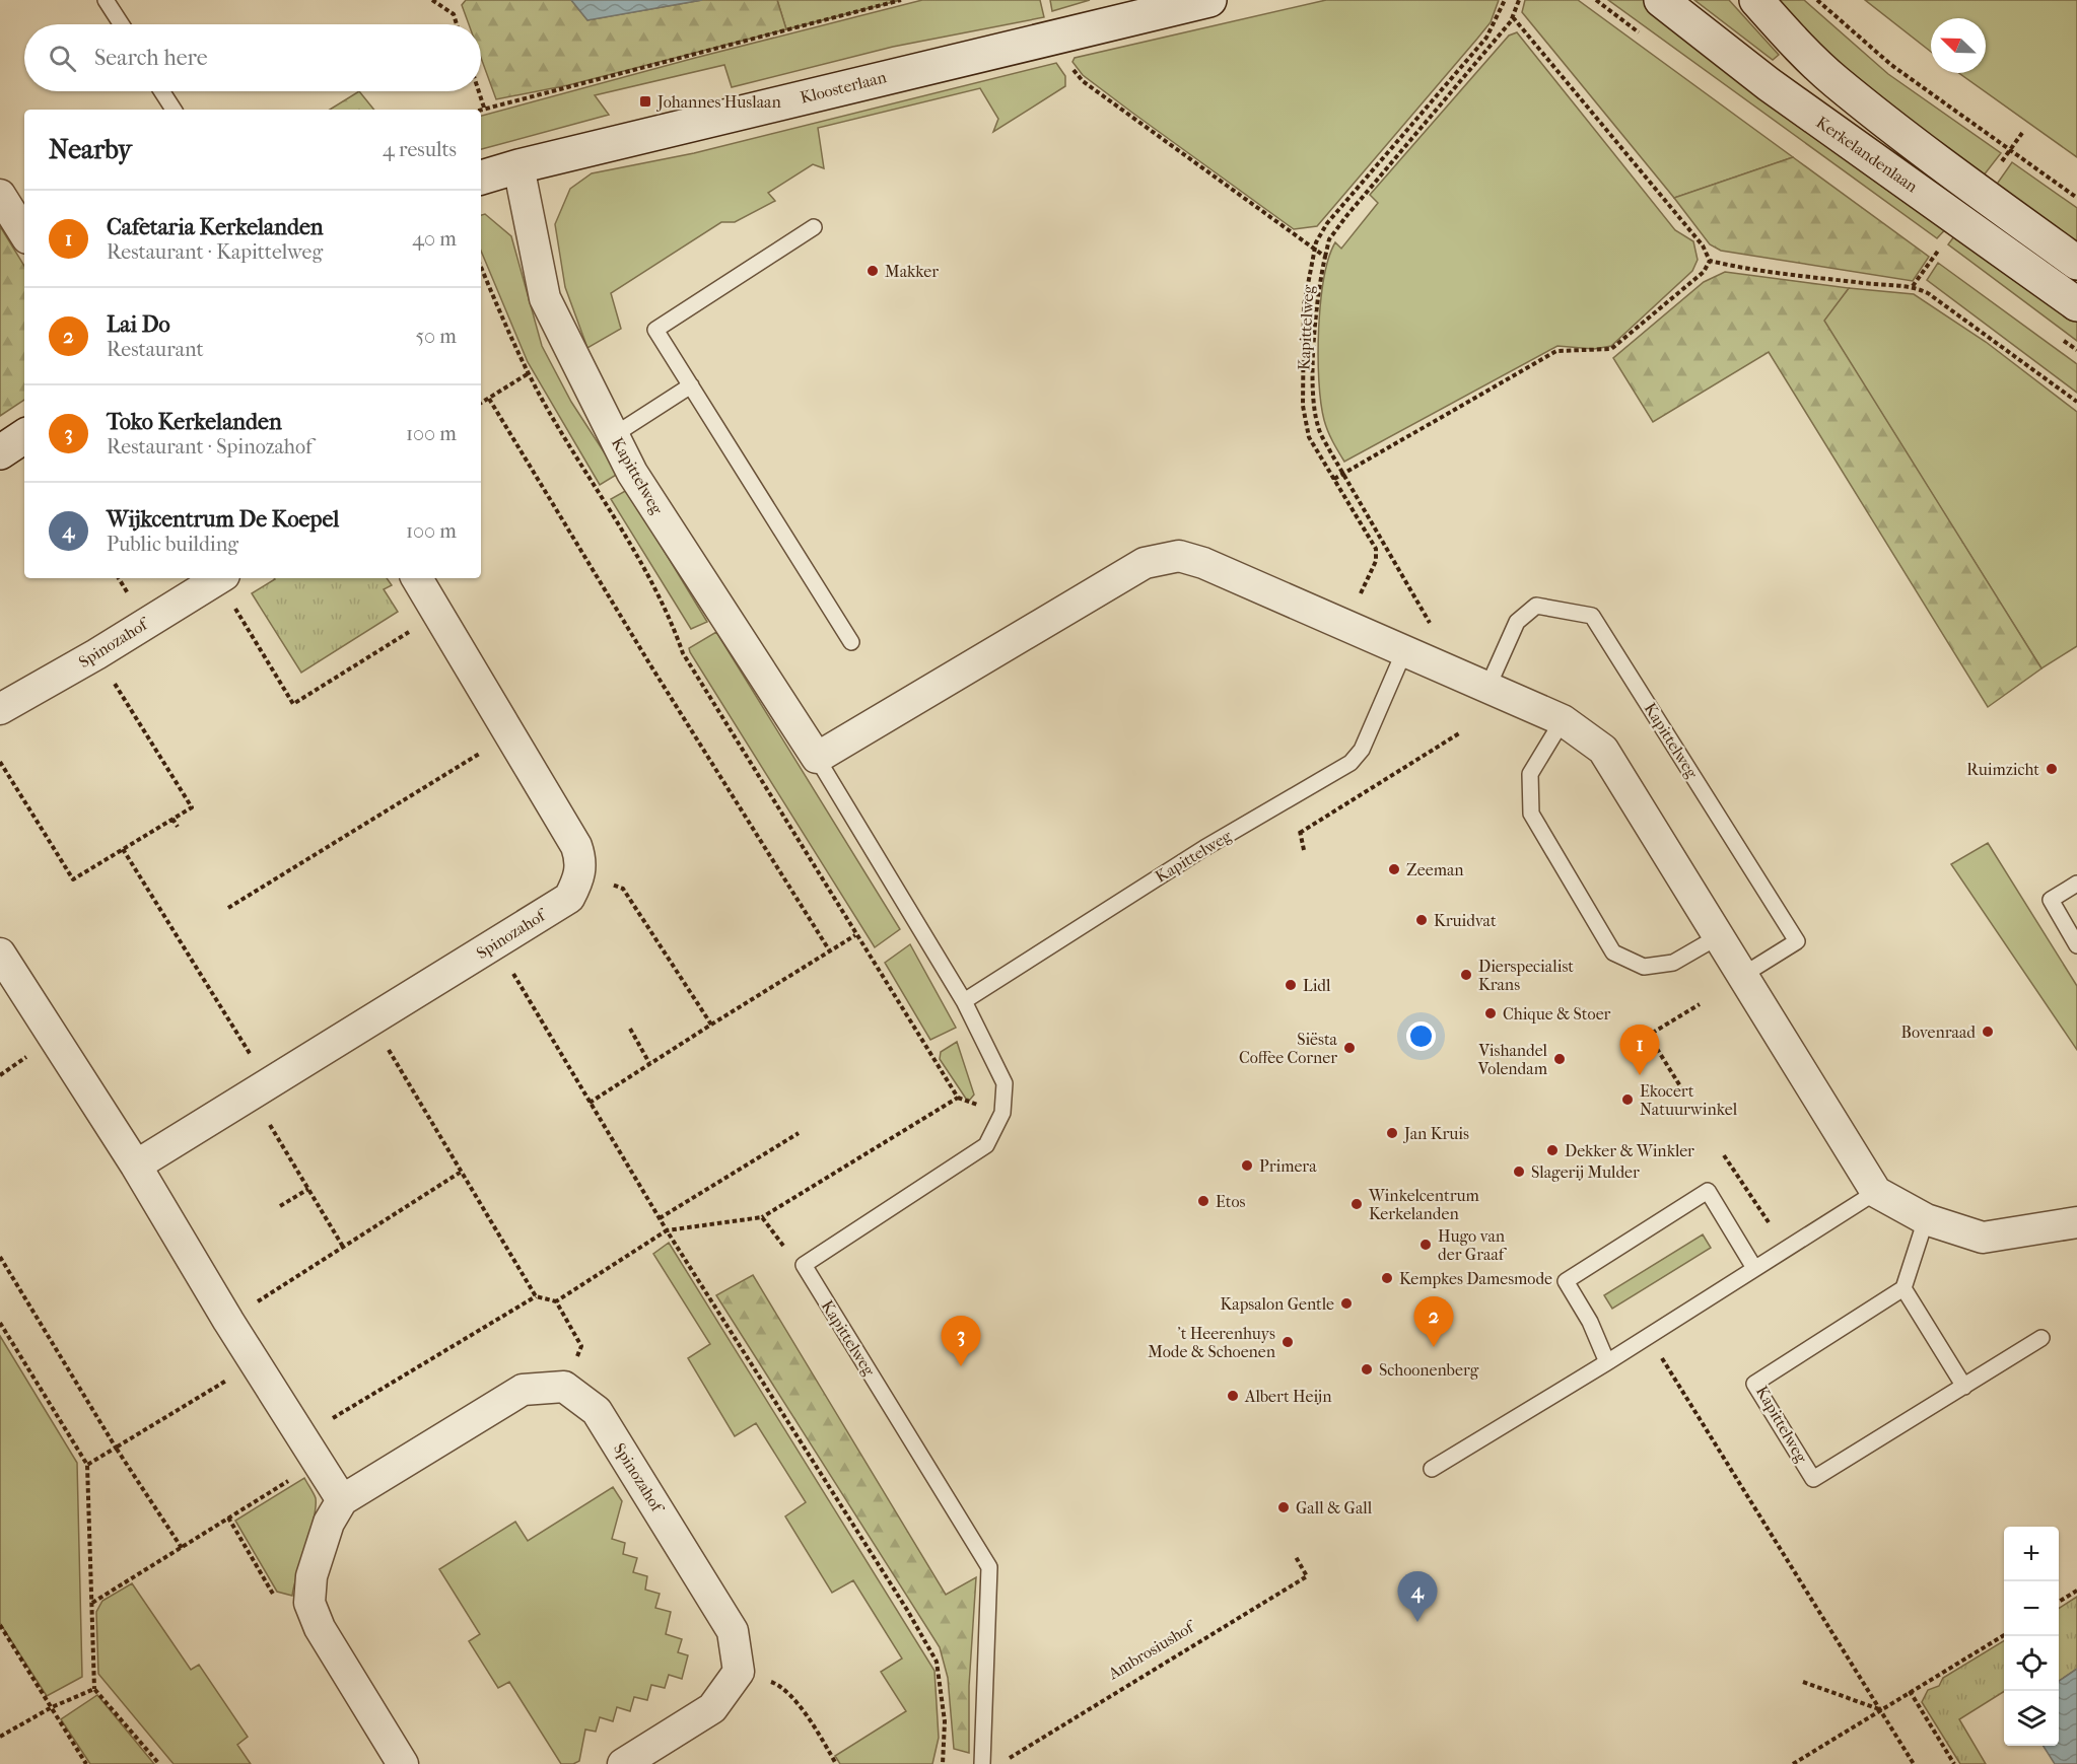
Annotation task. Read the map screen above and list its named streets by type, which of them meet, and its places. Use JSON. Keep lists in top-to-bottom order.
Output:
{
  "streets": {
    "street": [
      "Kloosterlaan",
      "Kerkelandenlaan",
      "Kapittelweg",
      "Spinozahof"
    ],
    "path": ["Ambrosiushof"]
  },
  "crossings": [
    ["Kloosterlaan", "Kapittelweg"]
  ],
  "places": {
    "transit": ["Johannes Huslaan"],
    "other": [
      "Makker",
      "Ruimzicht",
      "Zeeman",
      "Kruidvat",
      "Dierspecialist Krans",
      "Lidl",
      "Chique & Stoer",
      "Bovenraad",
      "Siësta Coffee Corner",
      "Vishandel Volendam",
      "Ekocert Natuurwinkel",
      "Jan Kruis",
      "Dekker & Winkler",
      "Primera",
      "Slagerij Mulder",
      "Etos",
      "Winkelcentrum Kerkelanden",
      "Hugo van der Graaf",
      "Kempkes Damesmode",
      "Kapsalon Gentle",
      "'t Heerenhuys Mode & Schoenen",
      "Schoonenberg",
      "Albert Heijn",
      "Gall & Gall"
    ]
  },
  "north": "top left",
  "page": {
    "search": "Search here",
    "heading": ["Nearby", "4 results"],
    "list": [
      {
        "mark": "1",
        "name": "Cafetaria Kerkelanden",
        "note": "Restaurant · Kapittelweg",
        "value": "40 m"
      },
      {
        "mark": "2",
        "name": "Lai Do",
        "note": "Restaurant",
        "value": "50 m"
      },
      {
        "mark": "3",
        "name": "Toko Kerkelanden",
        "note": "Restaurant · Spinozahof",
        "value": "100 m"
      },
      {
        "mark": "4",
        "name": "Wijkcentrum De Koepel",
        "note": "Public building",
        "value": "100 m"
      }
    ],
    "pins": [
      "1",
      "2",
      "3",
      "4"
    ],
    "map_buttons": ["+", "−"]
  }
}
